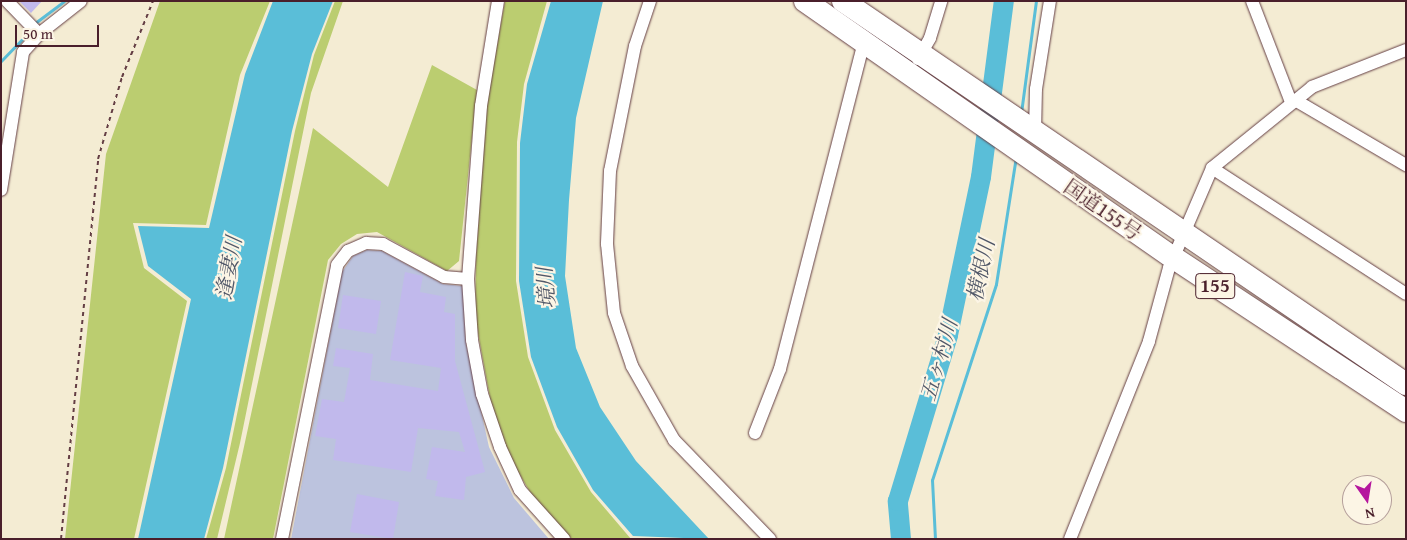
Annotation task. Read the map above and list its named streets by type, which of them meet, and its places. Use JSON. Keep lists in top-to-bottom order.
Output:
{
  "streets": {
    "highway": ["国道155号", "155"]
  },
  "water": [
    "逢妻川",
    "横根川",
    "境川",
    "五ヶ村川"
  ],
  "scale_bar": "50 m",
  "north": "bottom"
}
